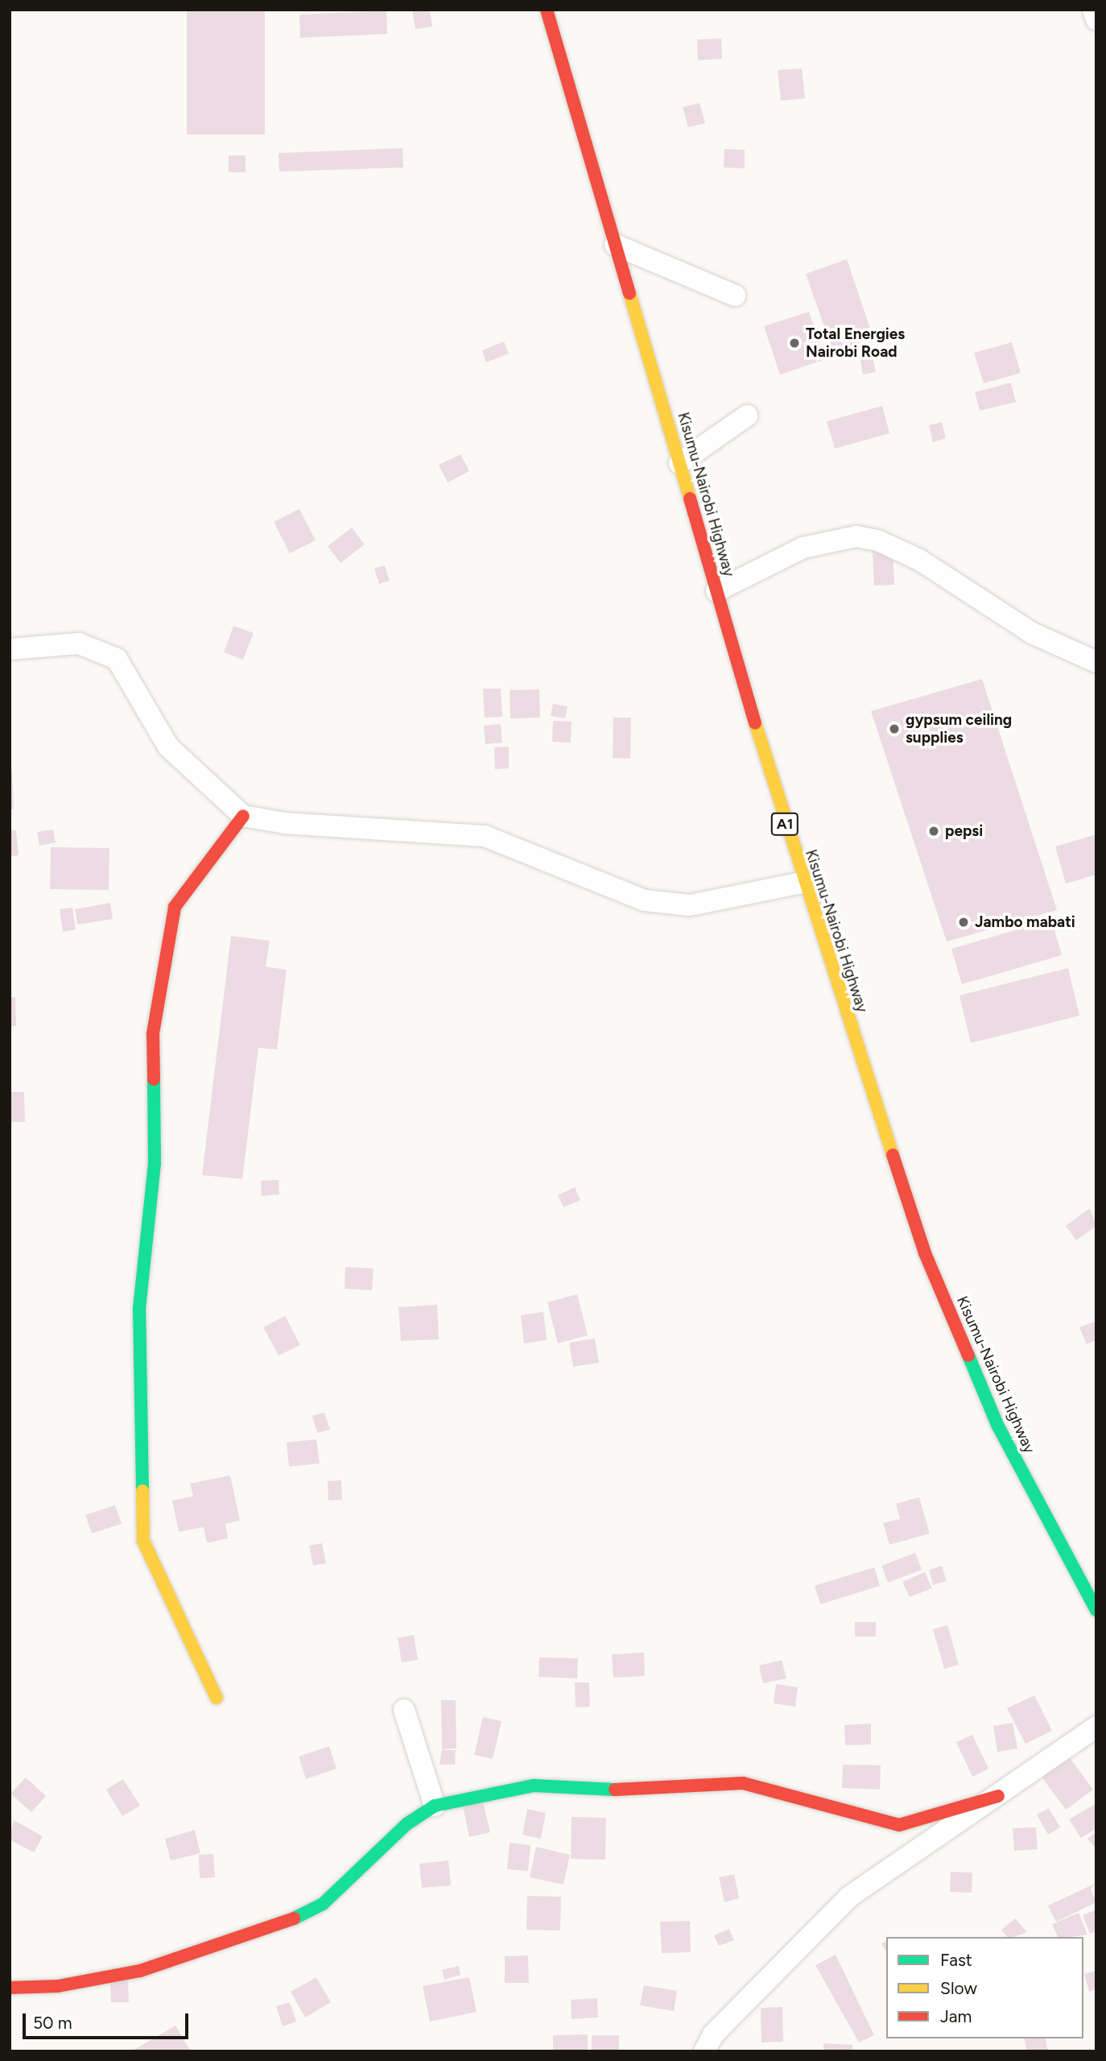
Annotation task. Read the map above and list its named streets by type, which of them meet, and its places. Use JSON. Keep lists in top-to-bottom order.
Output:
{
  "streets": {
    "main road": ["Kisumu-Nairobi Highway", "A1"]
  },
  "places": [
    "Total Energies Nairobi Road",
    "gypsum ceiling supplies",
    "pepsi",
    "Jambo mabati"
  ],
  "legend": ["Fast", "Slow", "Jam"],
  "scale_bar": "50 m"
}
